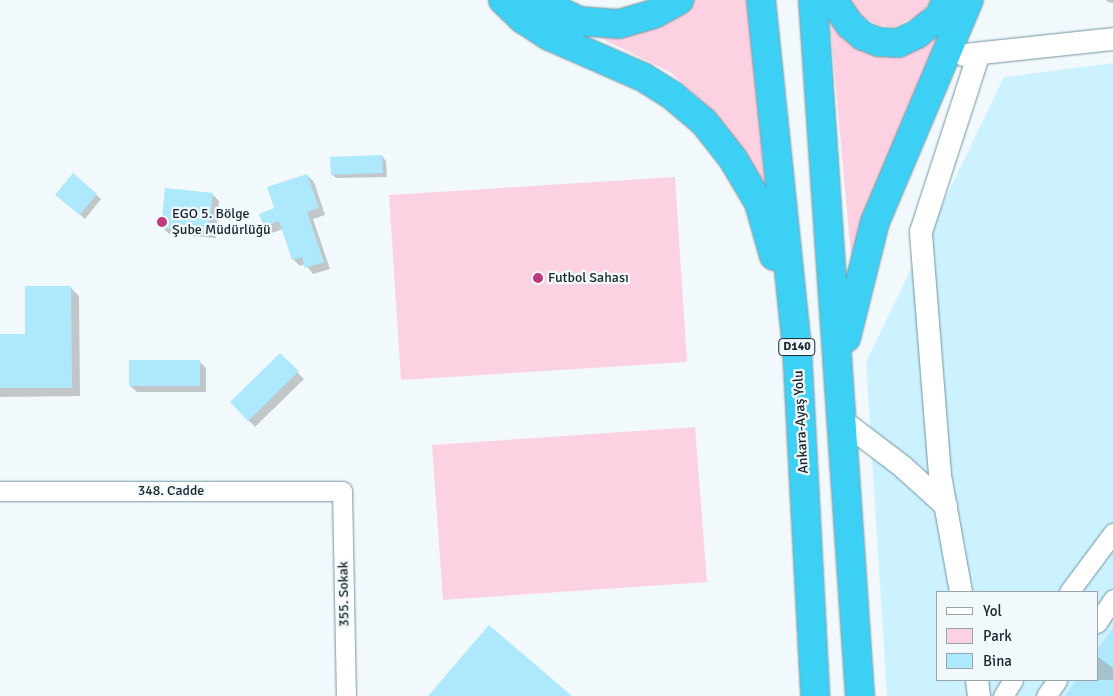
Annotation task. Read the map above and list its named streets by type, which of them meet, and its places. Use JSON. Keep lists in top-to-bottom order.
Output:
{
  "streets": {
    "highway": ["D140", "Ankara-Ayaş Yolu"],
    "street": ["348. Cadde", "355. Sokak"]
  },
  "crossings": [
    ["348. Cadde", "355. Sokak"]
  ],
  "places": ["EGO 5. Bölge Şube Müdürlüğü", "Futbol Sahası"],
  "legend": ["Yol", "Park", "Bina"]
}
